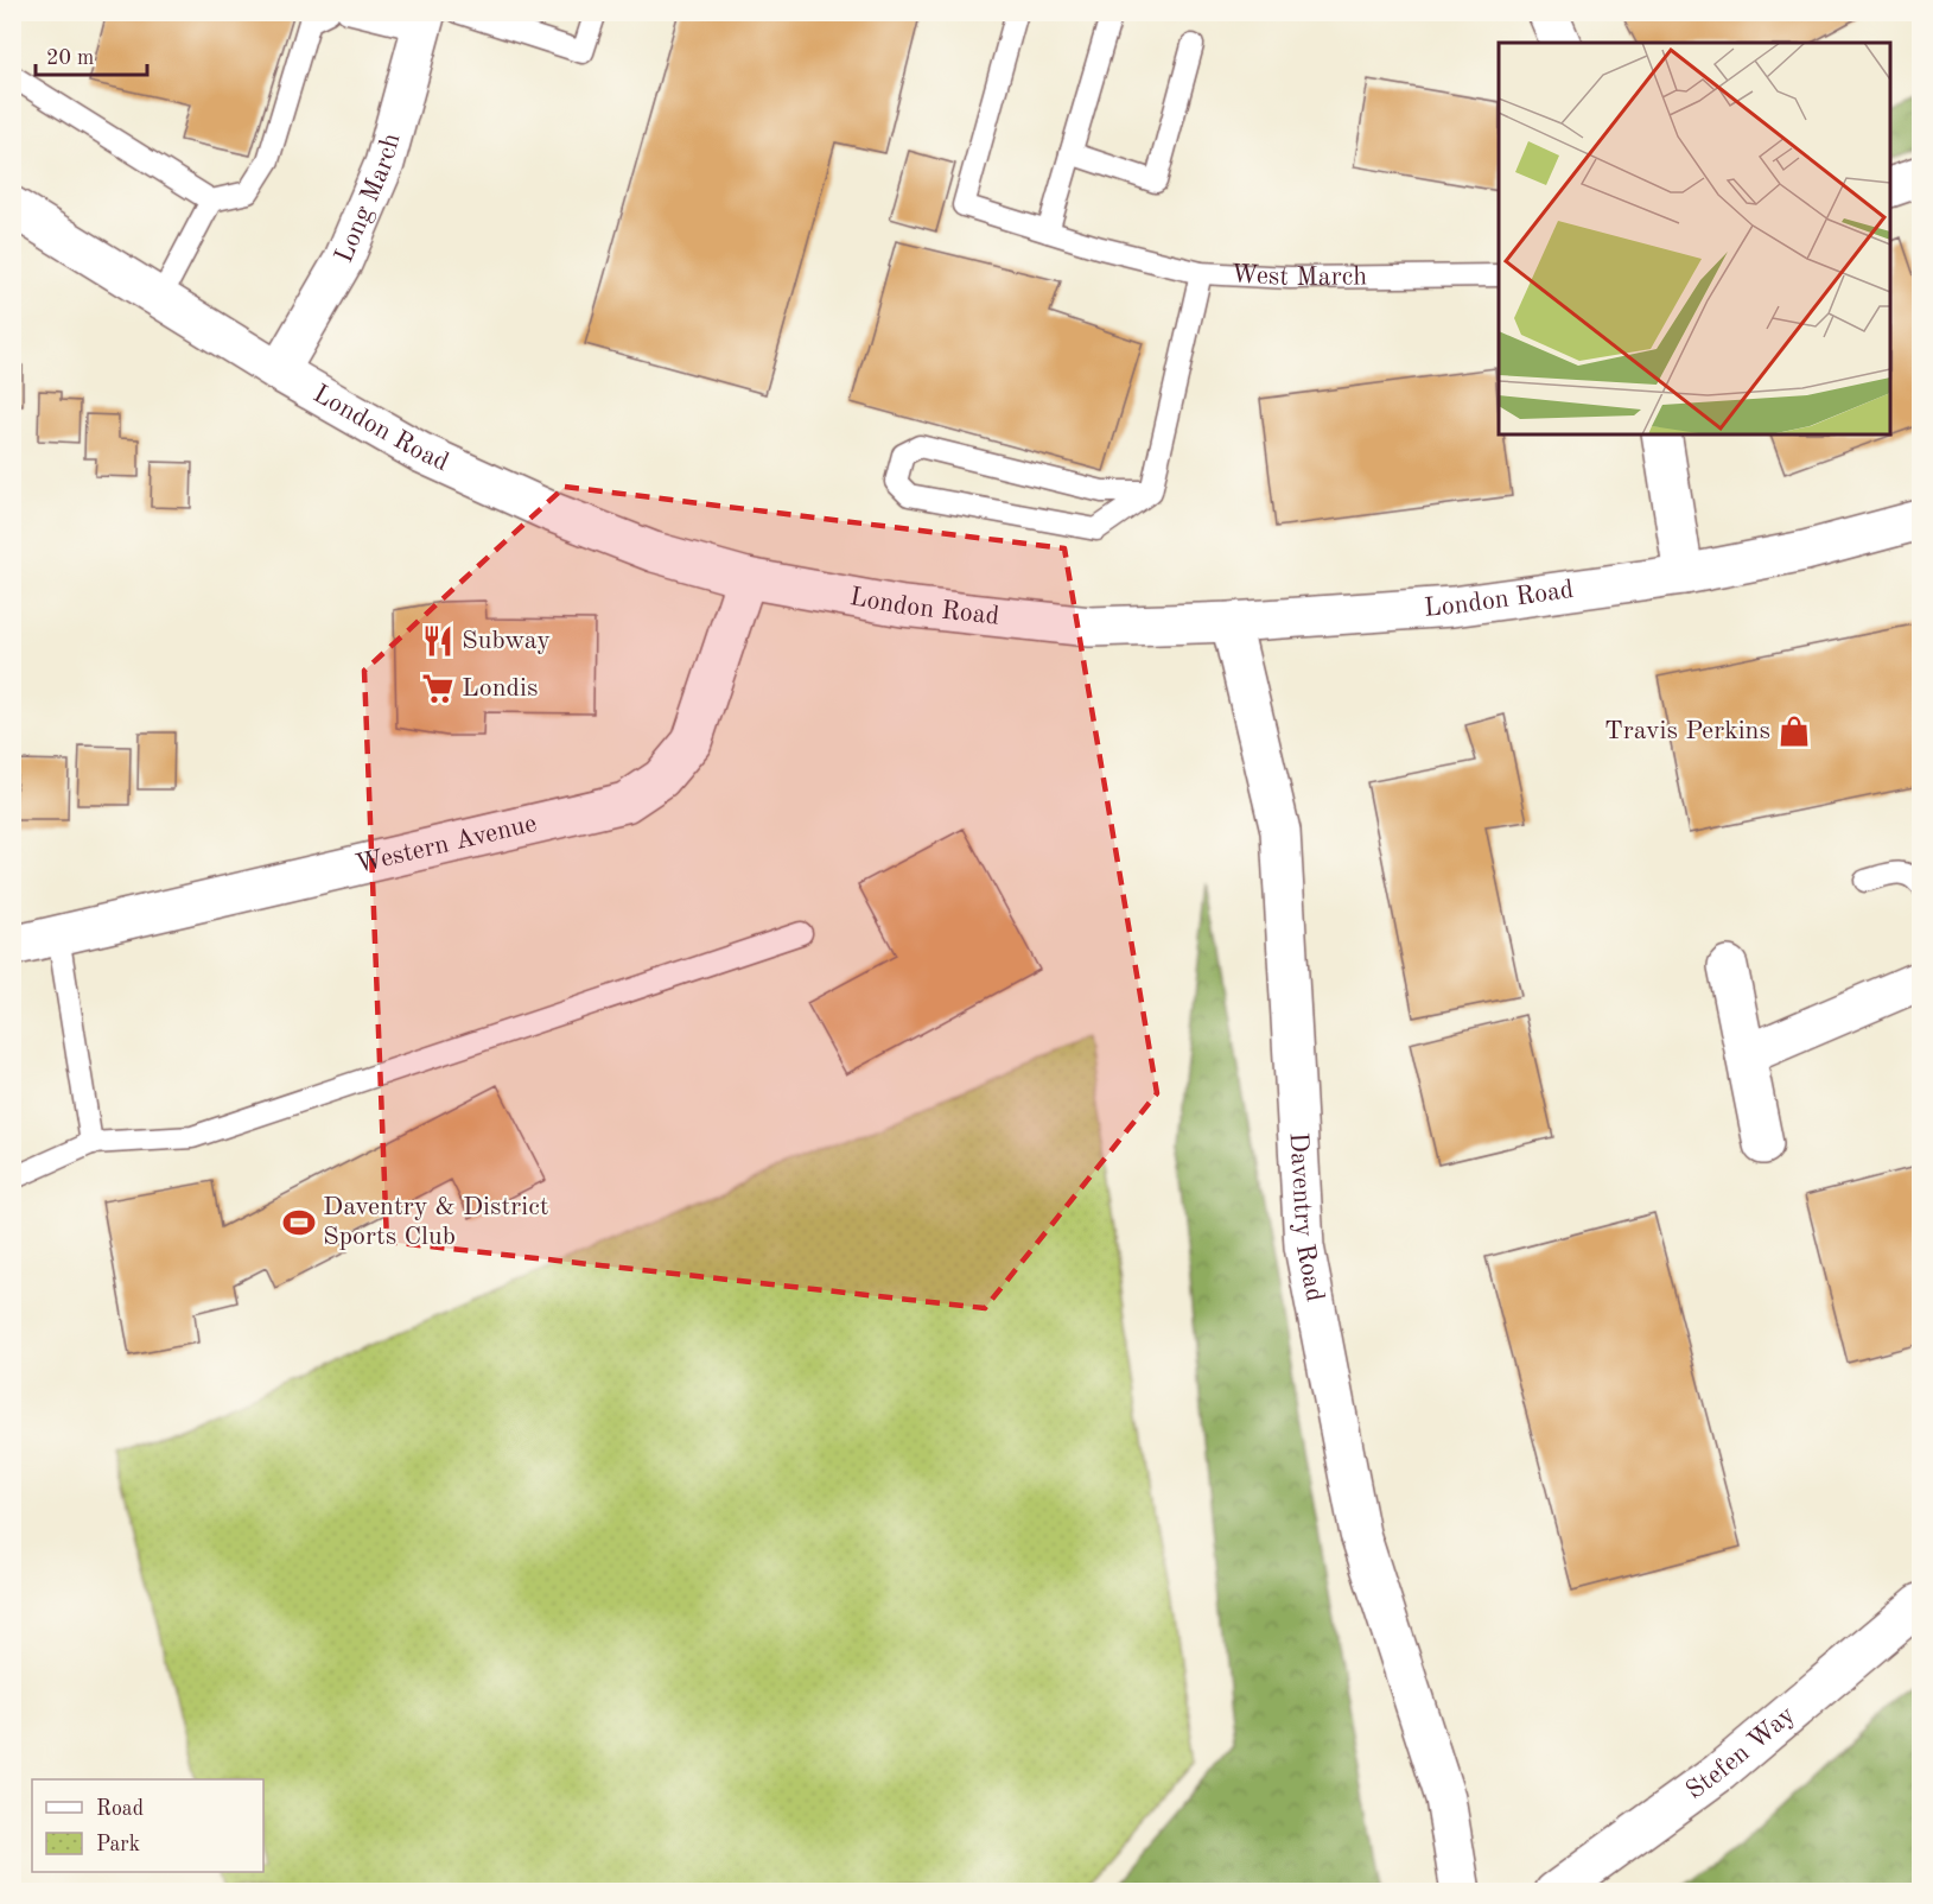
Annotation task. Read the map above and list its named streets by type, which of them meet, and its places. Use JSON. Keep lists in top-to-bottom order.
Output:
{
  "streets": {
    "main road": [
      "Long March",
      "London Road",
      "Western Avenue",
      "Daventry Road",
      "Stefen Way"
    ],
    "lane": ["West March"]
  },
  "crossings": [
    ["Long March", "London Road"],
    ["London Road", "Western Avenue"],
    ["London Road", "Daventry Road"]
  ],
  "places": {
    "restaurant": ["Subway"],
    "supermarket": ["Londis"],
    "shop": ["Travis Perkins"],
    "sports": ["Daventry & District Sports Club"]
  },
  "legend": ["Road", "Park"],
  "scale_bar": "20 m"
}
